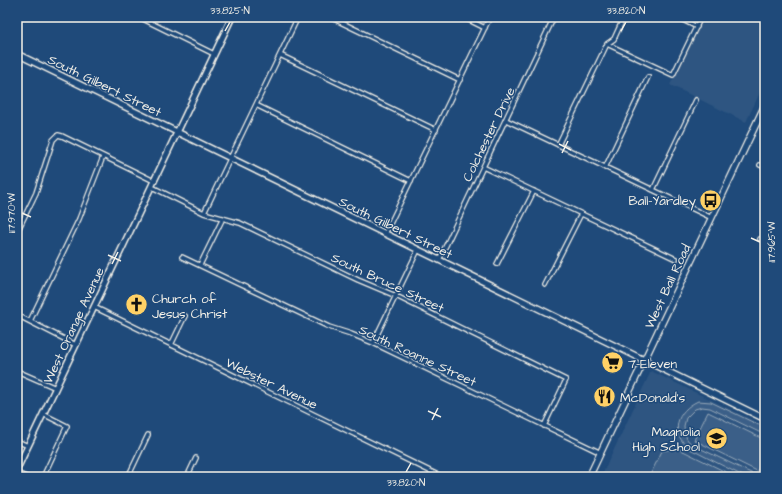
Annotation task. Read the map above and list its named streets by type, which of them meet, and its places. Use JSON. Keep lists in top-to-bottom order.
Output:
{
  "streets": {
    "main road": ["West Ball Road"],
    "street": [
      "South Gilbert Street",
      "Colchester Drive",
      "South Bruce Street",
      "West Orange Avenue",
      "South Roanne Street",
      "Webster Avenue"
    ]
  },
  "crossings": [
    ["South Gilbert Street", "Colchester Drive"],
    ["South Gilbert Street", "West Ball Road"],
    ["South Gilbert Street", "West Orange Avenue"],
    ["South Bruce Street", "West Orange Avenue"],
    ["South Bruce Street", "South Roanne Street"],
    ["West Ball Road", "South Roanne Street"],
    ["West Orange Avenue", "Webster Avenue"]
  ],
  "places": {
    "bus stop": ["Ball-Yardley"],
    "church": ["Church of Jesus Christ"],
    "supermarket": ["7-Eleven"],
    "restaurant": ["McDonald's"],
    "school or university": ["Magnolia High School"]
  },
  "coordinates": [
    "33.825°N",
    "33.820°N",
    "117.970°W",
    "117.965°W"
  ]
}
